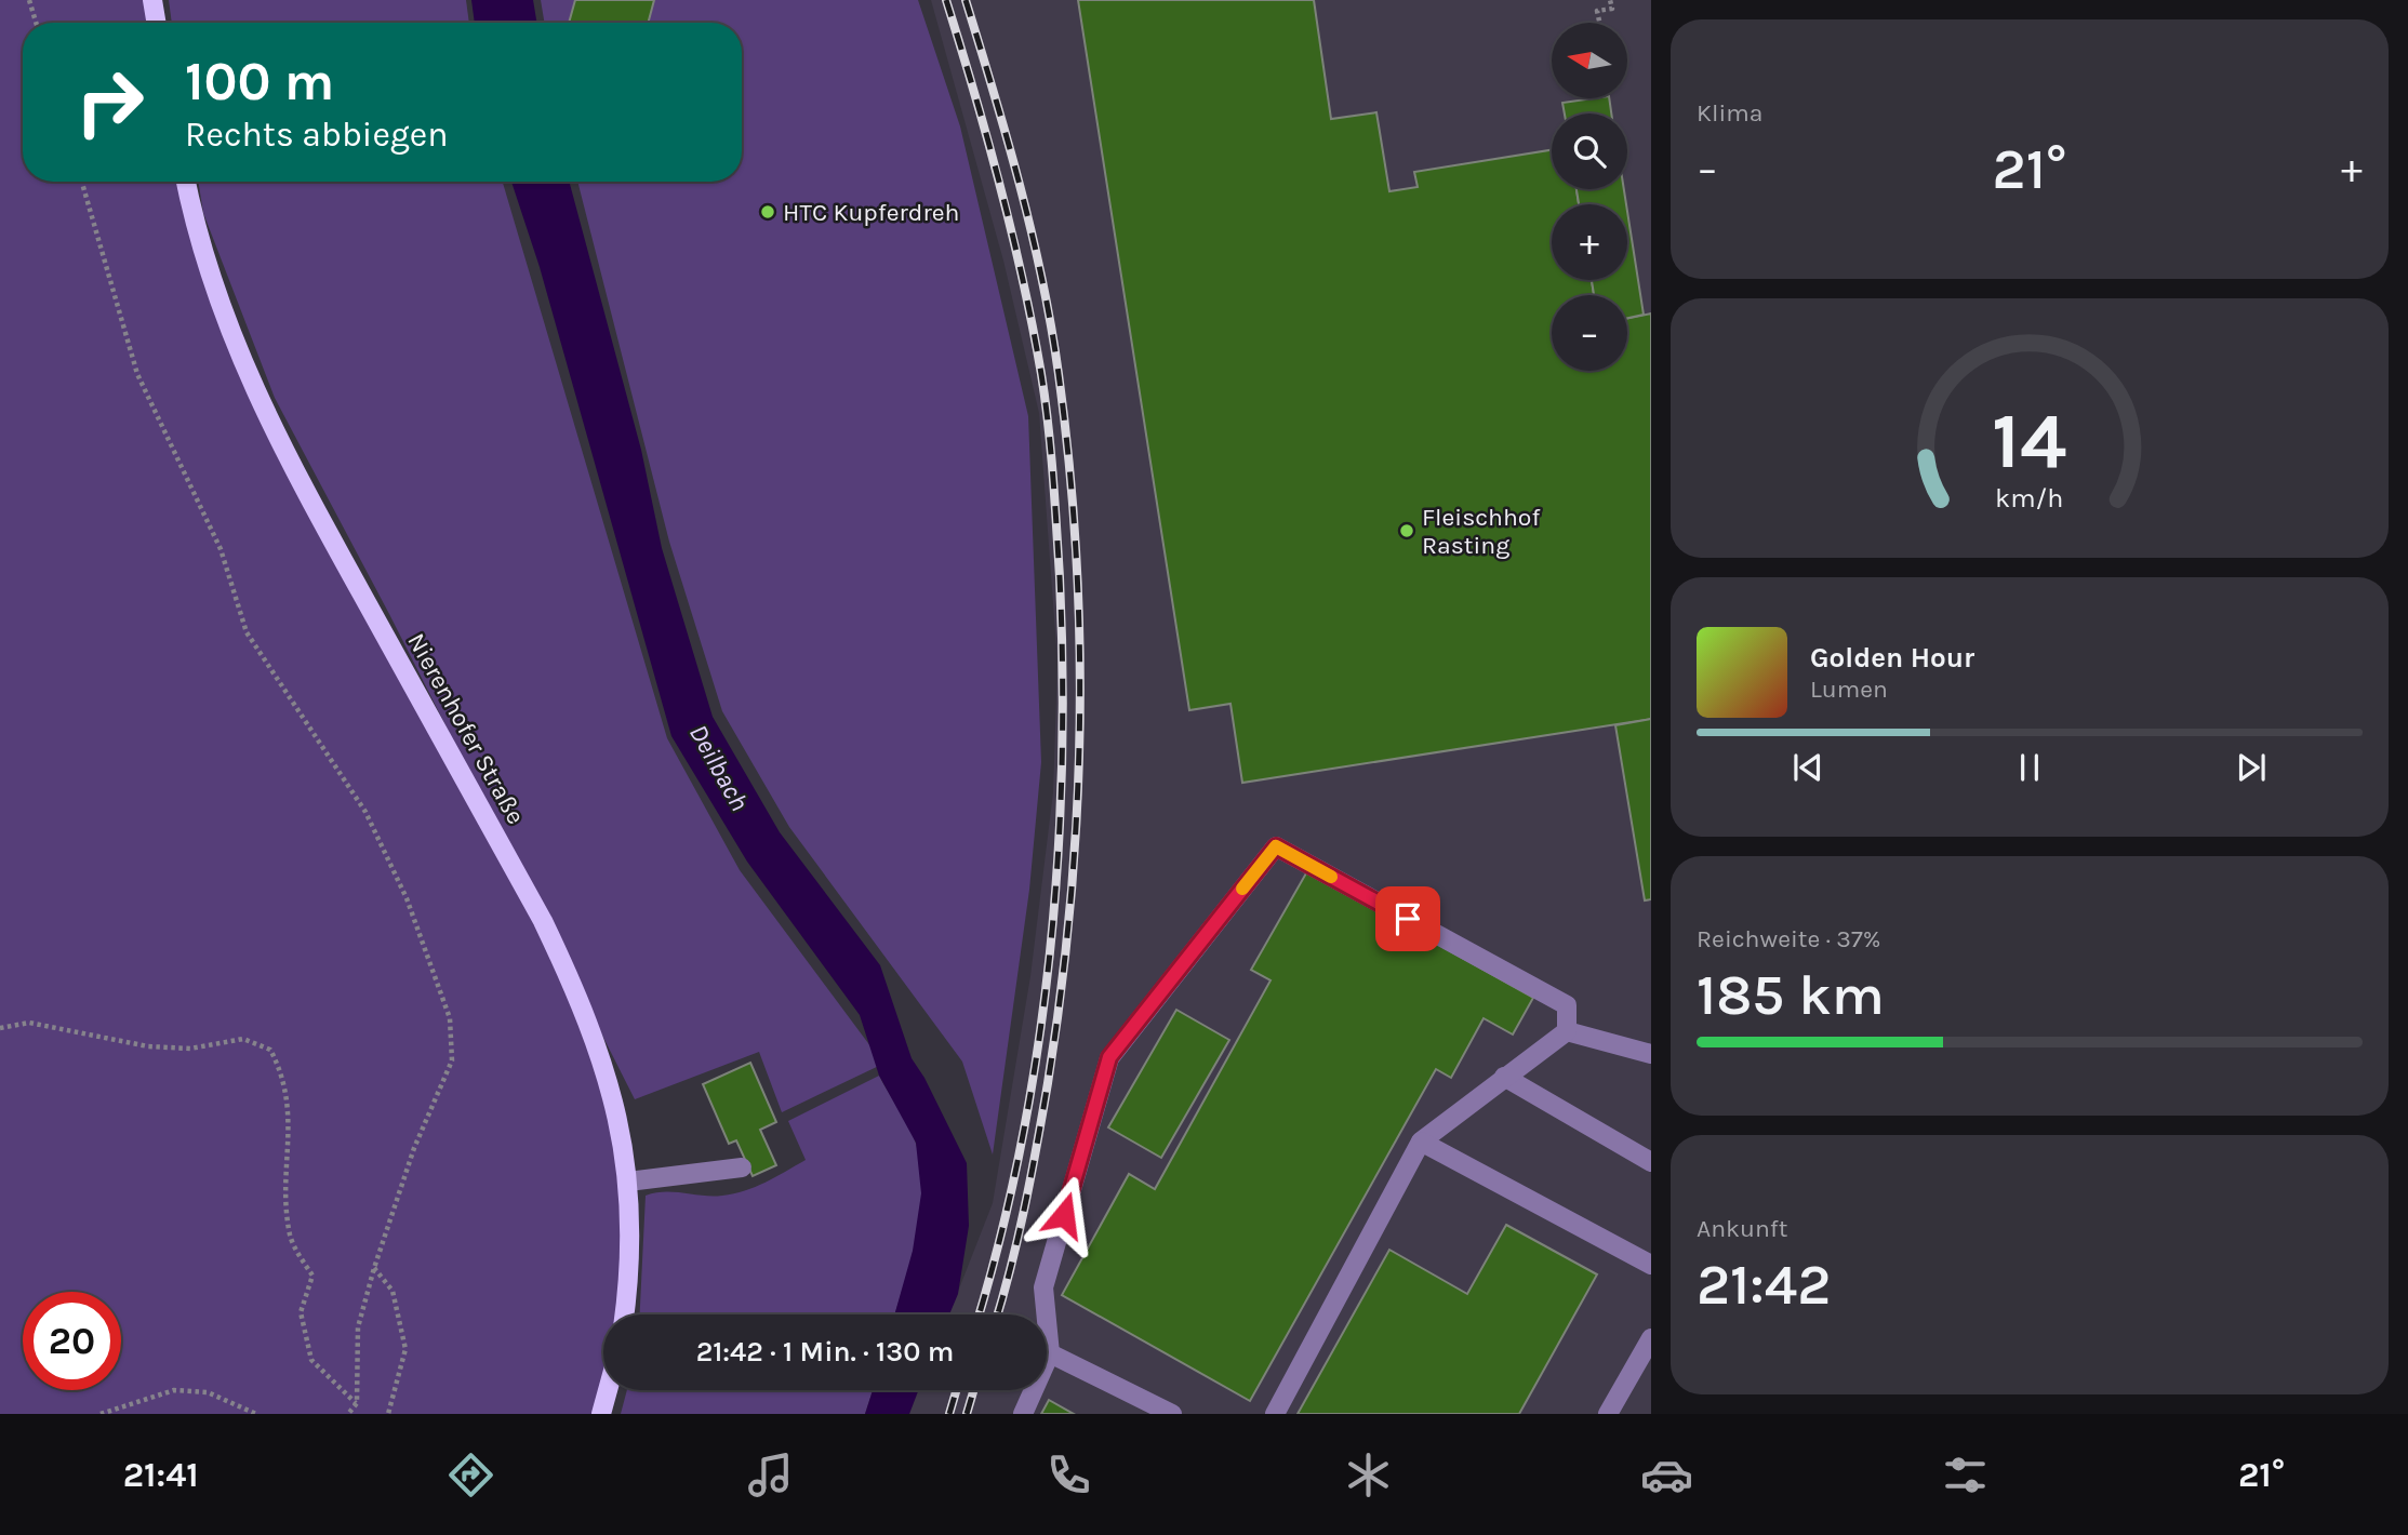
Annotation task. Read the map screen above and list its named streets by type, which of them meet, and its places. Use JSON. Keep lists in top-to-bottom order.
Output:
{
  "streets": {
    "main road": ["Nierenhofer Straße"]
  },
  "water": ["Deilbach"],
  "places": ["HTC Kupferdreh", "Fleischhof Rasting"],
  "north": "left",
  "page": {
    "tile": [
      "Klima",
      ["Reichweite · 37%", "185 km"],
      ["Ankunft", "21:42"]
    ],
    "map_buttons": ["+", "−"],
    "turn": ["100 m", "Rechts abbiegen"],
    "heat": ["−", "21°", "+"],
    "song": ["Golden Hour", "Lumen"],
    "limit": "20",
    "trip": "21:42 · 1 Min. · 130 m",
    "tabs": ["21:41", "21°"],
    "gauge": ["14", "km/h"]
  }
}
